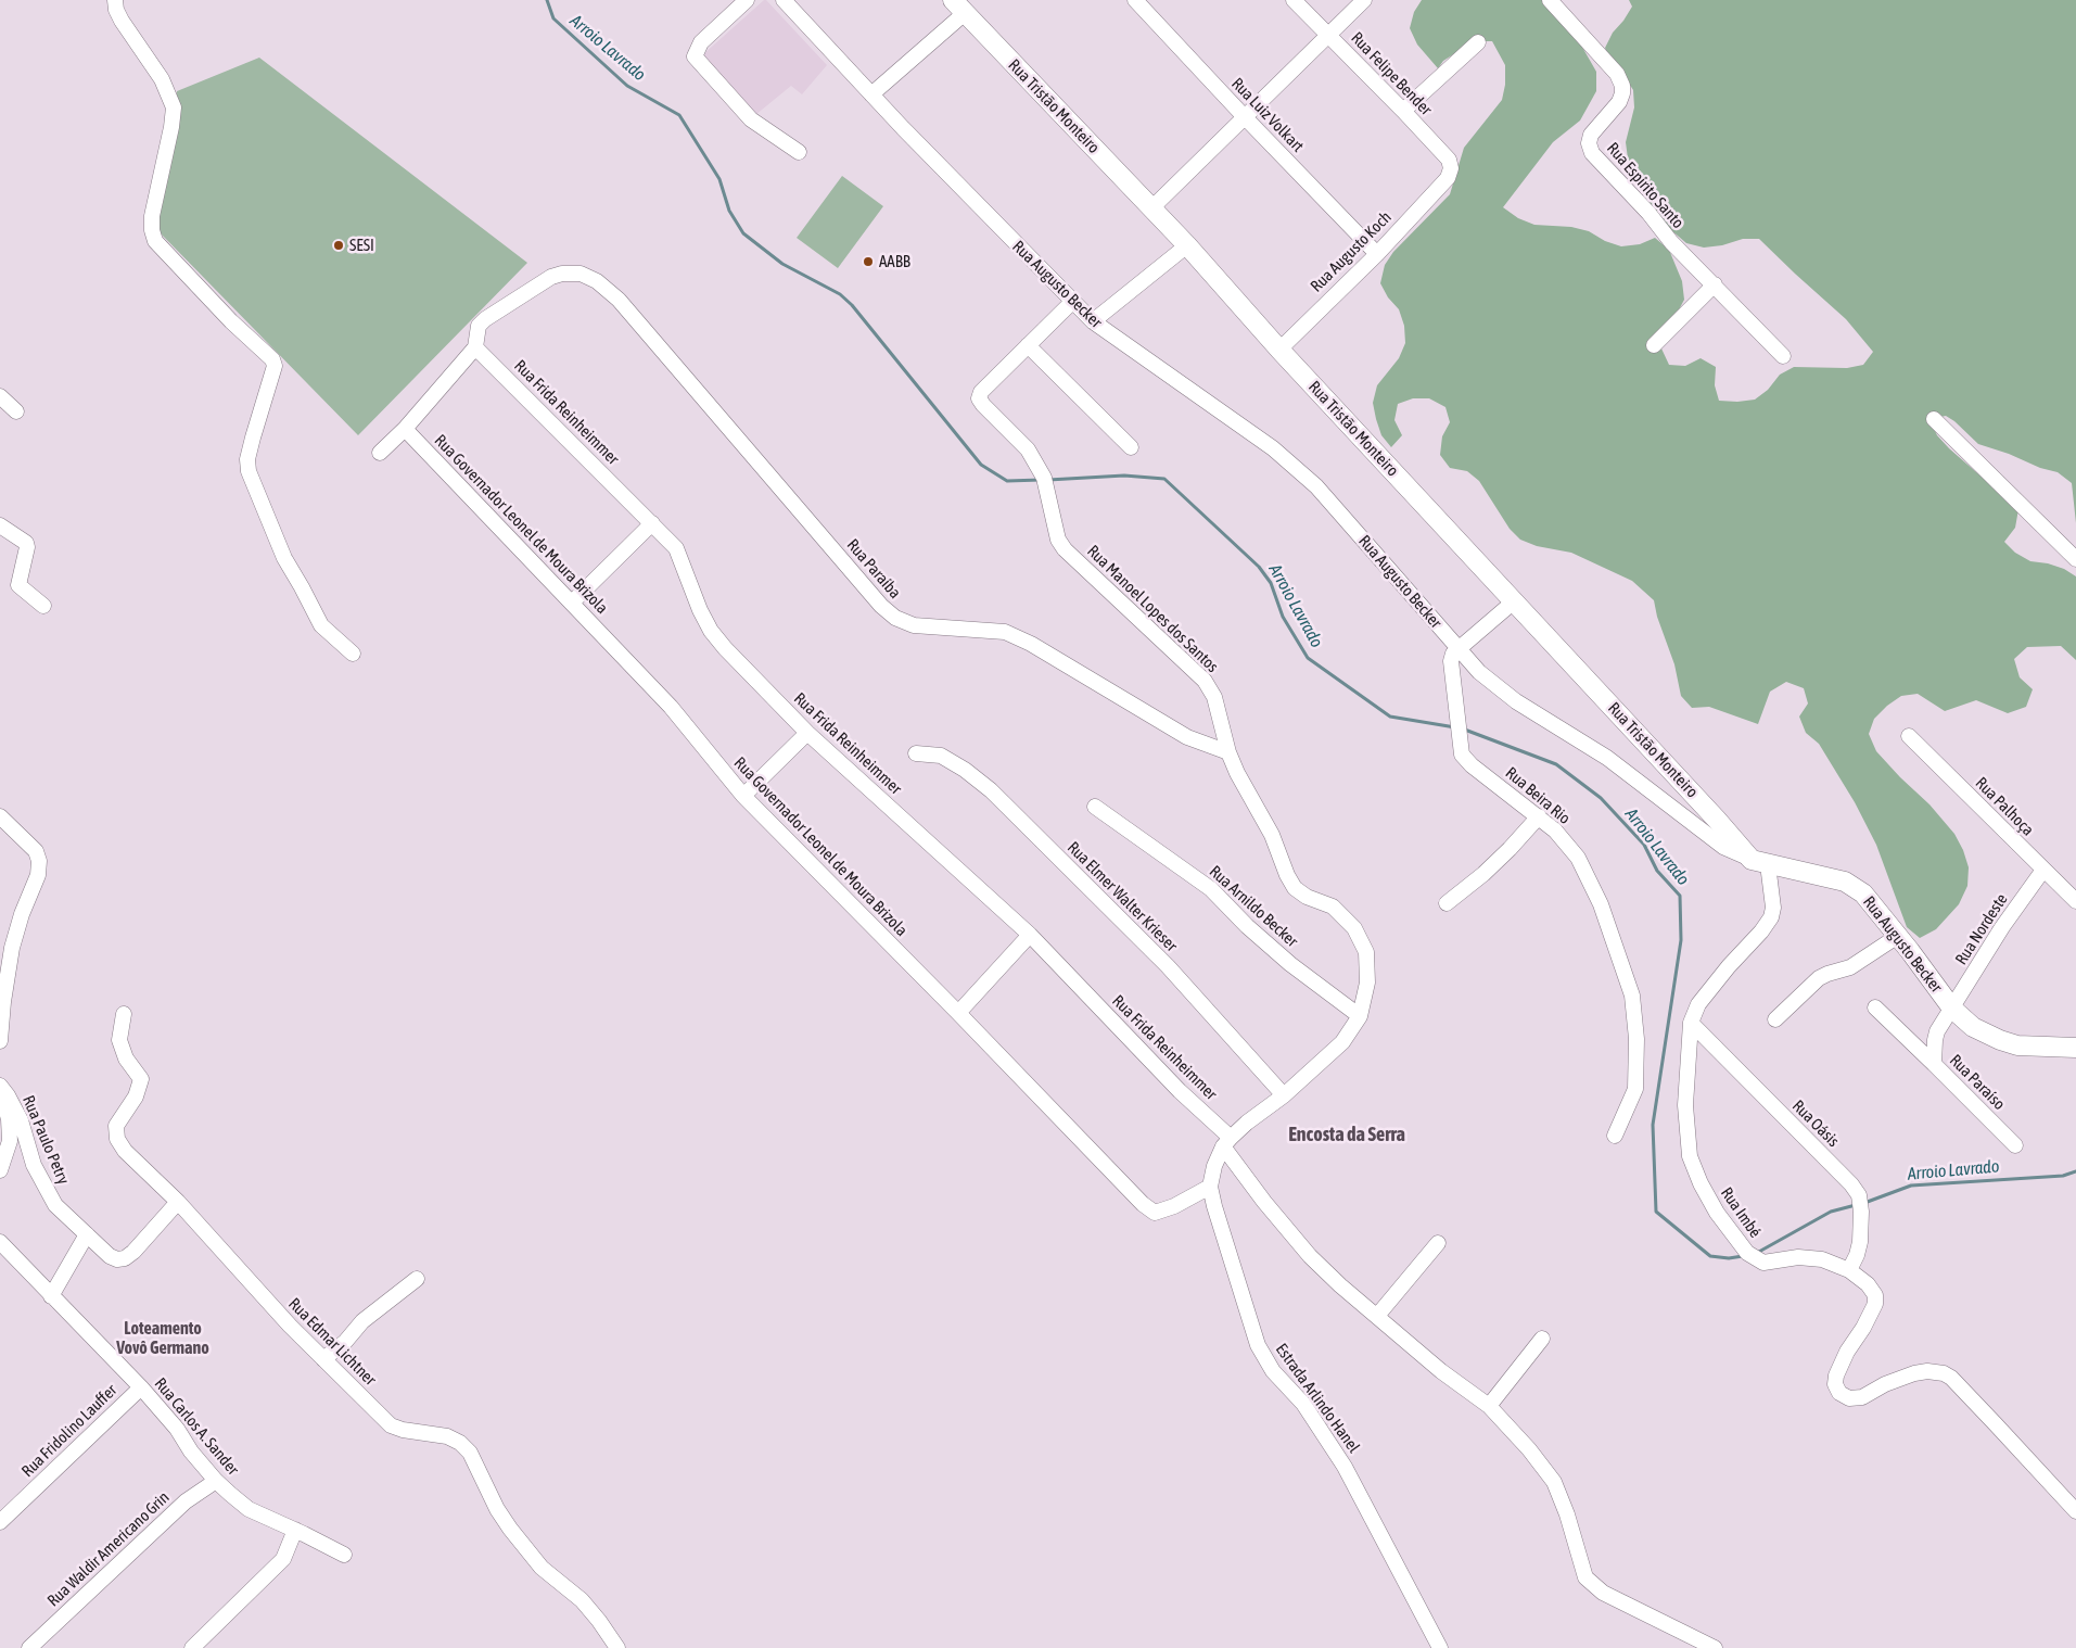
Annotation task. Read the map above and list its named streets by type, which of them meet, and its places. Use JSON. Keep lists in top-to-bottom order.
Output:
{
  "streets": {
    "main road": ["Rua Tristão Monteiro", "Rua Augusto Becker"],
    "street": [
      "Rua Felipe Bender",
      "Rua Luiz Volkart",
      "Rua Espírito Santo",
      "Rua Augusto Koch",
      "Rua Frida Reinheimmer",
      "Rua Governador Leonel de Moura Brizola",
      "Rua Paraíba",
      "Rua Manoel Lopes dos Santos",
      "Rua Beira Rio",
      "Rua Palhoça",
      "Rua Elmer Walter Krieser",
      "Rua Arnildo Becker",
      "Rua Nordeste",
      "Rua Paraíso",
      "Rua Oásis",
      "Rua Paulo Petry",
      "Rua Imbé",
      "Rua Edmar Lichtner",
      "Estrada Arlindo Hanel",
      "Rua Carlos A. Sander",
      "Rua Fridolino Lauffer",
      "Rua Waldir Americano Grin"
    ]
  },
  "crossings": [
    ["Rua Felipe Bender", "Rua Augusto Koch"],
    ["Rua Tristão Monteiro", "Rua Augusto Koch"],
    ["Rua Tristão Monteiro", "Rua Augusto Becker"],
    ["Rua Tristão Monteiro", "Rua Imbé"],
    ["Rua Luiz Volkart", "Rua Augusto Koch"],
    ["Rua Augusto Becker", "Rua Manoel Lopes dos Santos"],
    ["Rua Augusto Becker", "Rua Beira Rio"],
    ["Rua Augusto Becker", "Rua Nordeste"],
    ["Rua Augusto Becker", "Rua Paraíso"],
    ["Rua Augusto Becker", "Rua Imbé"],
    ["Rua Frida Reinheimmer", "Rua Paraíba"],
    ["Rua Frida Reinheimmer", "Rua Manoel Lopes dos Santos"],
    ["Rua Governador Leonel de Moura Brizola", "Rua Manoel Lopes dos Santos"],
    ["Rua Governador Leonel de Moura Brizola", "Estrada Arlindo Hanel"],
    ["Rua Paraíba", "Rua Manoel Lopes dos Santos"],
    ["Rua Manoel Lopes dos Santos", "Rua Elmer Walter Krieser"],
    ["Rua Manoel Lopes dos Santos", "Rua Arnildo Becker"],
    ["Rua Manoel Lopes dos Santos", "Estrada Arlindo Hanel"],
    ["Rua Palhoça", "Rua Nordeste"],
    ["Rua Nordeste", "Rua Paraíso"],
    ["Rua Oásis", "Rua Imbé"],
    ["Rua Paulo Petry", "Rua Edmar Lichtner"],
    ["Rua Carlos A. Sander", "Rua Fridolino Lauffer"],
    ["Rua Carlos A. Sander", "Rua Waldir Americano Grin"]
  ],
  "districts": ["Encosta da Serra", "Loteamento Vovô Germano"],
  "water": ["Arroio Lavrado"],
  "places": ["SESI", "AABB"]
}
